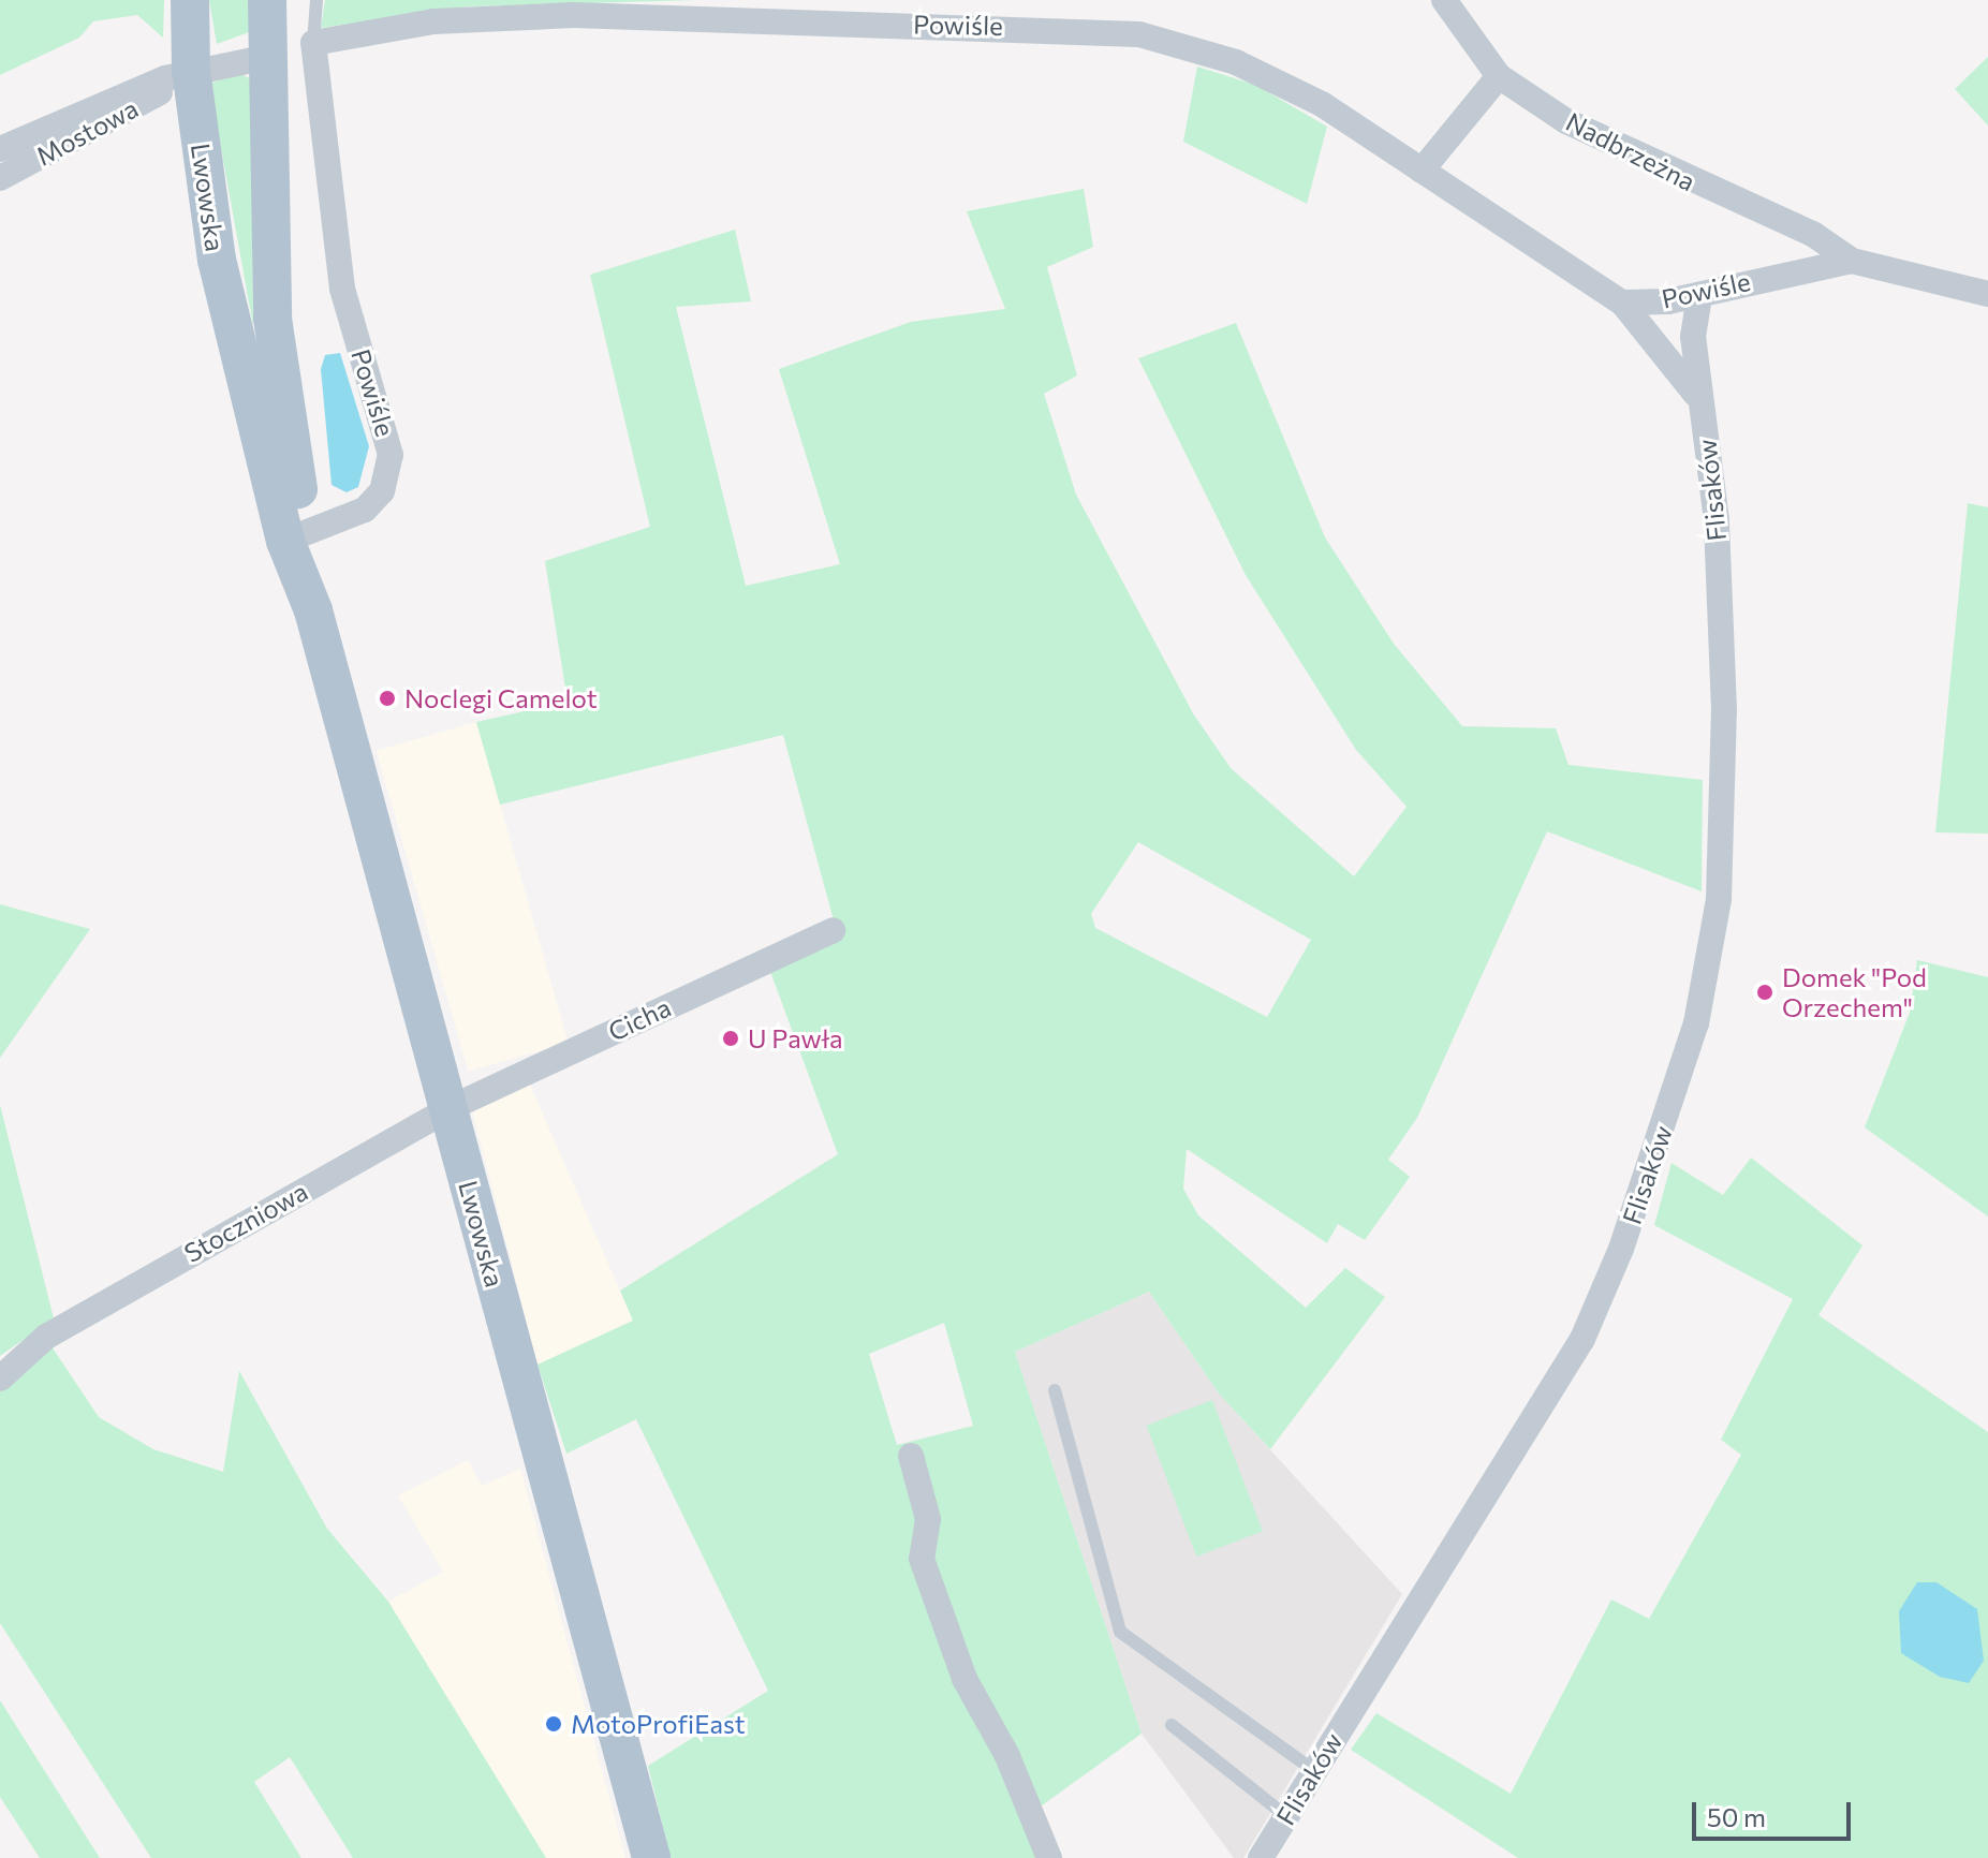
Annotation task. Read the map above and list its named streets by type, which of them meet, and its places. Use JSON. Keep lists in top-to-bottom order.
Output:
{
  "streets": {
    "main road": ["Lwowska"],
    "street": [
      "Powiśle",
      "Mostowa",
      "Nadbrzeżna",
      "Flisaków",
      "Cicha",
      "Stoczniowa"
    ]
  },
  "crossings": [
    ["Powiśle", "Nadbrzeżna"],
    ["Powiśle", "Lwowska"],
    ["Powiśle", "Flisaków"],
    ["Mostowa", "Lwowska"],
    ["Lwowska", "Cicha"],
    ["Lwowska", "Stoczniowa"],
    ["Cicha", "Stoczniowa"]
  ],
  "places": [
    "Noclegi Camelot",
    "Domek \"Pod Orzechem\"",
    "U Pawła",
    "MotoProfiEast"
  ],
  "scale_bar": "50 m"
}
